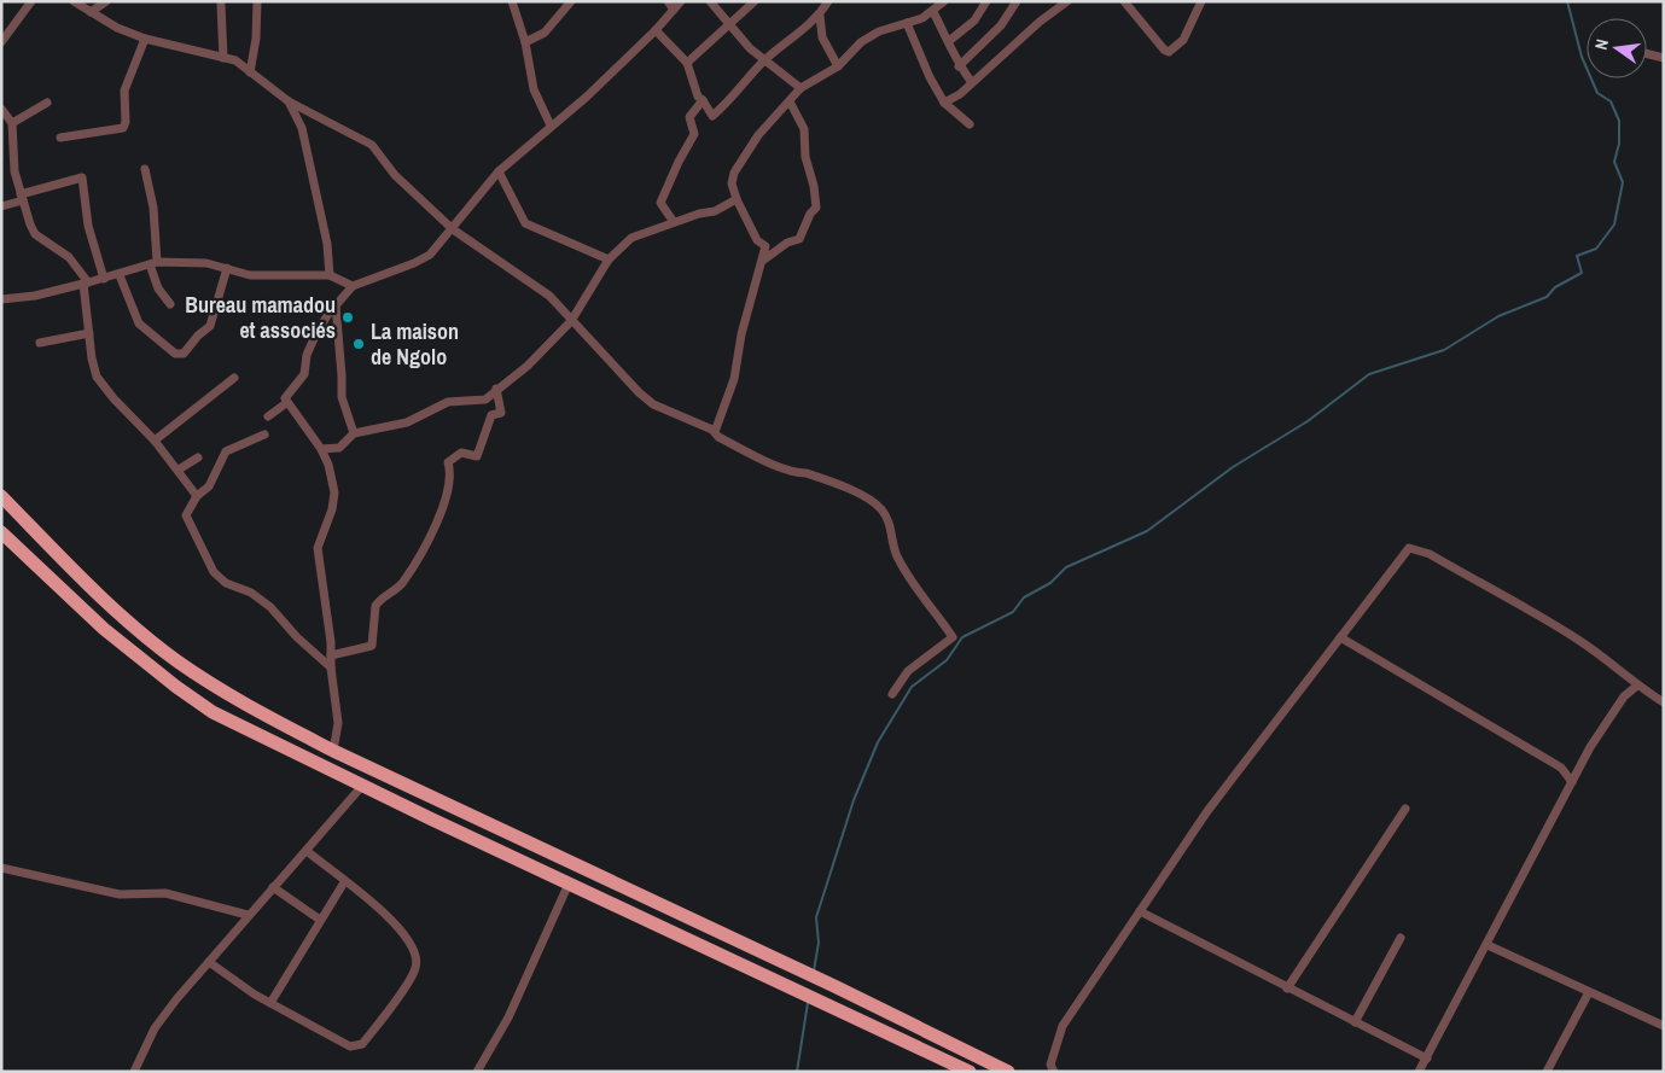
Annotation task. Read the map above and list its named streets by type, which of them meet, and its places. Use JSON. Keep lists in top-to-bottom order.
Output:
{
  "places": ["Bureau mamadou et associés", "La maison de Ngolo"],
  "north": "left"
}
